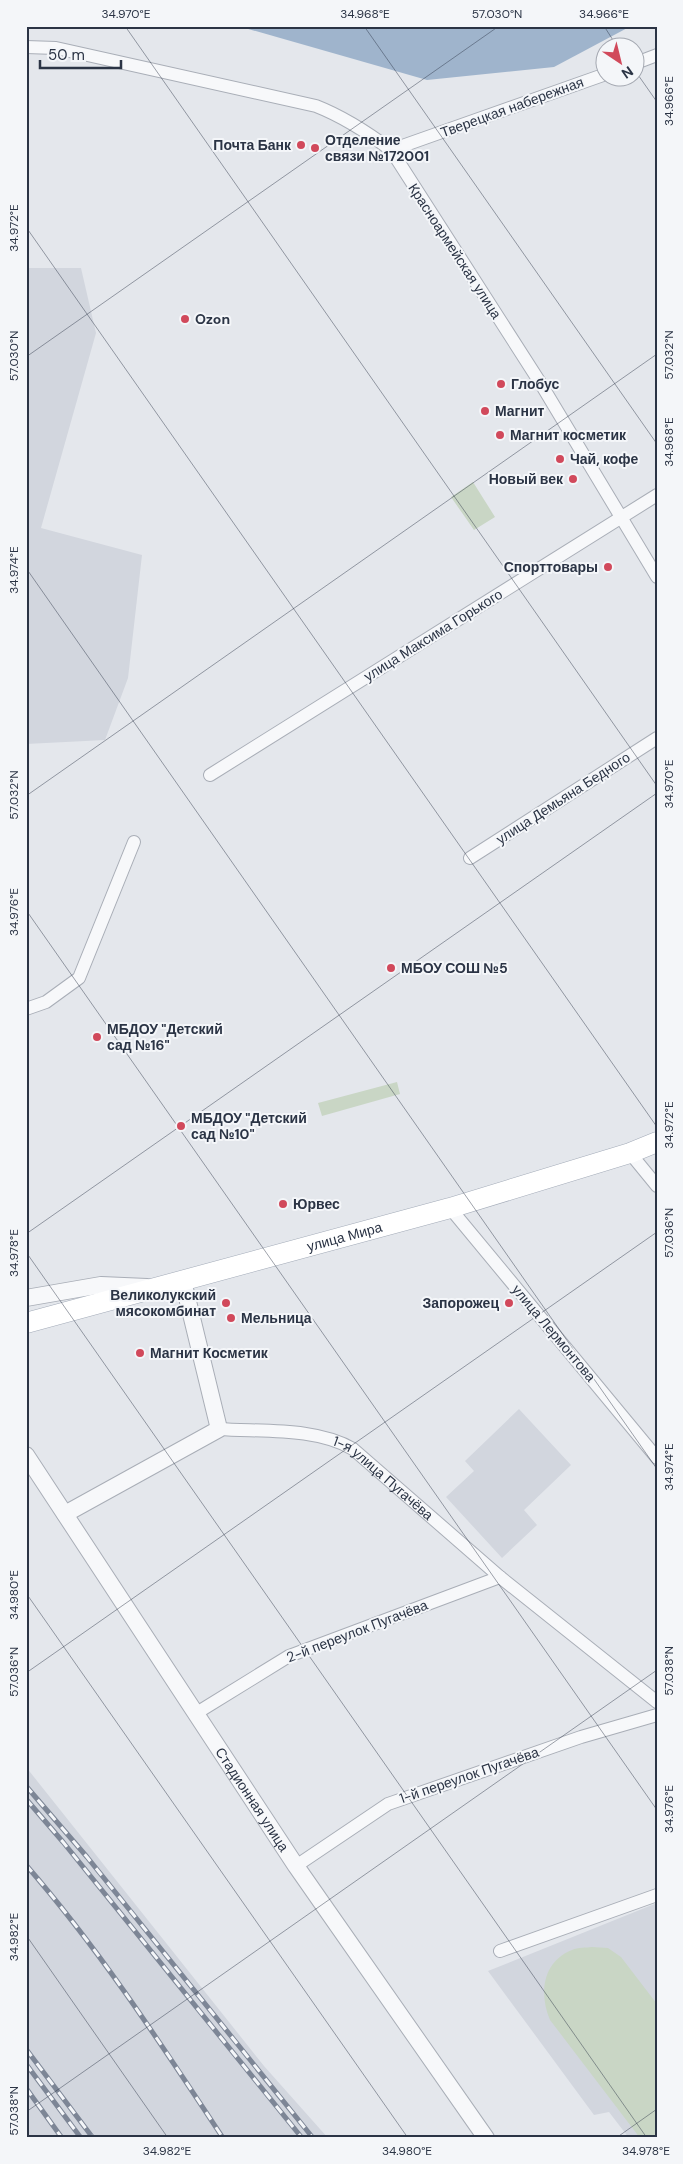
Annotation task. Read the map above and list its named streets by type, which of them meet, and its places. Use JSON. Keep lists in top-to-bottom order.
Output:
{
  "streets": {
    "main road": ["улица Мира"],
    "street": [
      "Тверецкая набережная",
      "Красноармейская улица",
      "улица Максима Горького",
      "улица Демьяна Бедного",
      "улица Лермонтова",
      "1-я улица Пугачёва",
      "2-й переулок Пугачёва",
      "1-й переулок Пугачёва",
      "Стадионная улица"
    ]
  },
  "crossings": [
    ["Тверецкая набережная", "Красноармейская улица"],
    ["Красноармейская улица", "улица Максима Горького"],
    ["улица Мира", "улица Лермонтова"],
    ["1-я улица Пугачёва", "2-й переулок Пугачёва"],
    ["2-й переулок Пугачёва", "Стадионная улица"],
    ["1-й переулок Пугачёва", "Стадионная улица"]
  ],
  "places": [
    "Почта Банк",
    "Отделение связи №172001",
    "Ozon",
    "Глобус",
    "Магнит",
    "Магнит косметик",
    "Чай, кофе",
    "Новый век",
    "Спорттовары",
    "МБОУ СОШ №5",
    "МБДОУ \"Детский сад №16\"",
    "МБДОУ \"Детский сад №10\"",
    "Юрвес",
    "Великолукский мясокомбинат",
    "Запорожец",
    "Мельница",
    "Магнит Косметик"
  ],
  "scale_bar": "50 m",
  "north": "bottom right",
  "coordinates": [
    "34.970°E",
    "34.968°E",
    "57.030°N",
    "34.966°E",
    "34.972°E",
    "57.032°N",
    "34.974°E",
    "34.976°E",
    "57.036°N",
    "34.978°E",
    "34.980°E",
    "57.038°N",
    "34.982°E"
  ]
}
